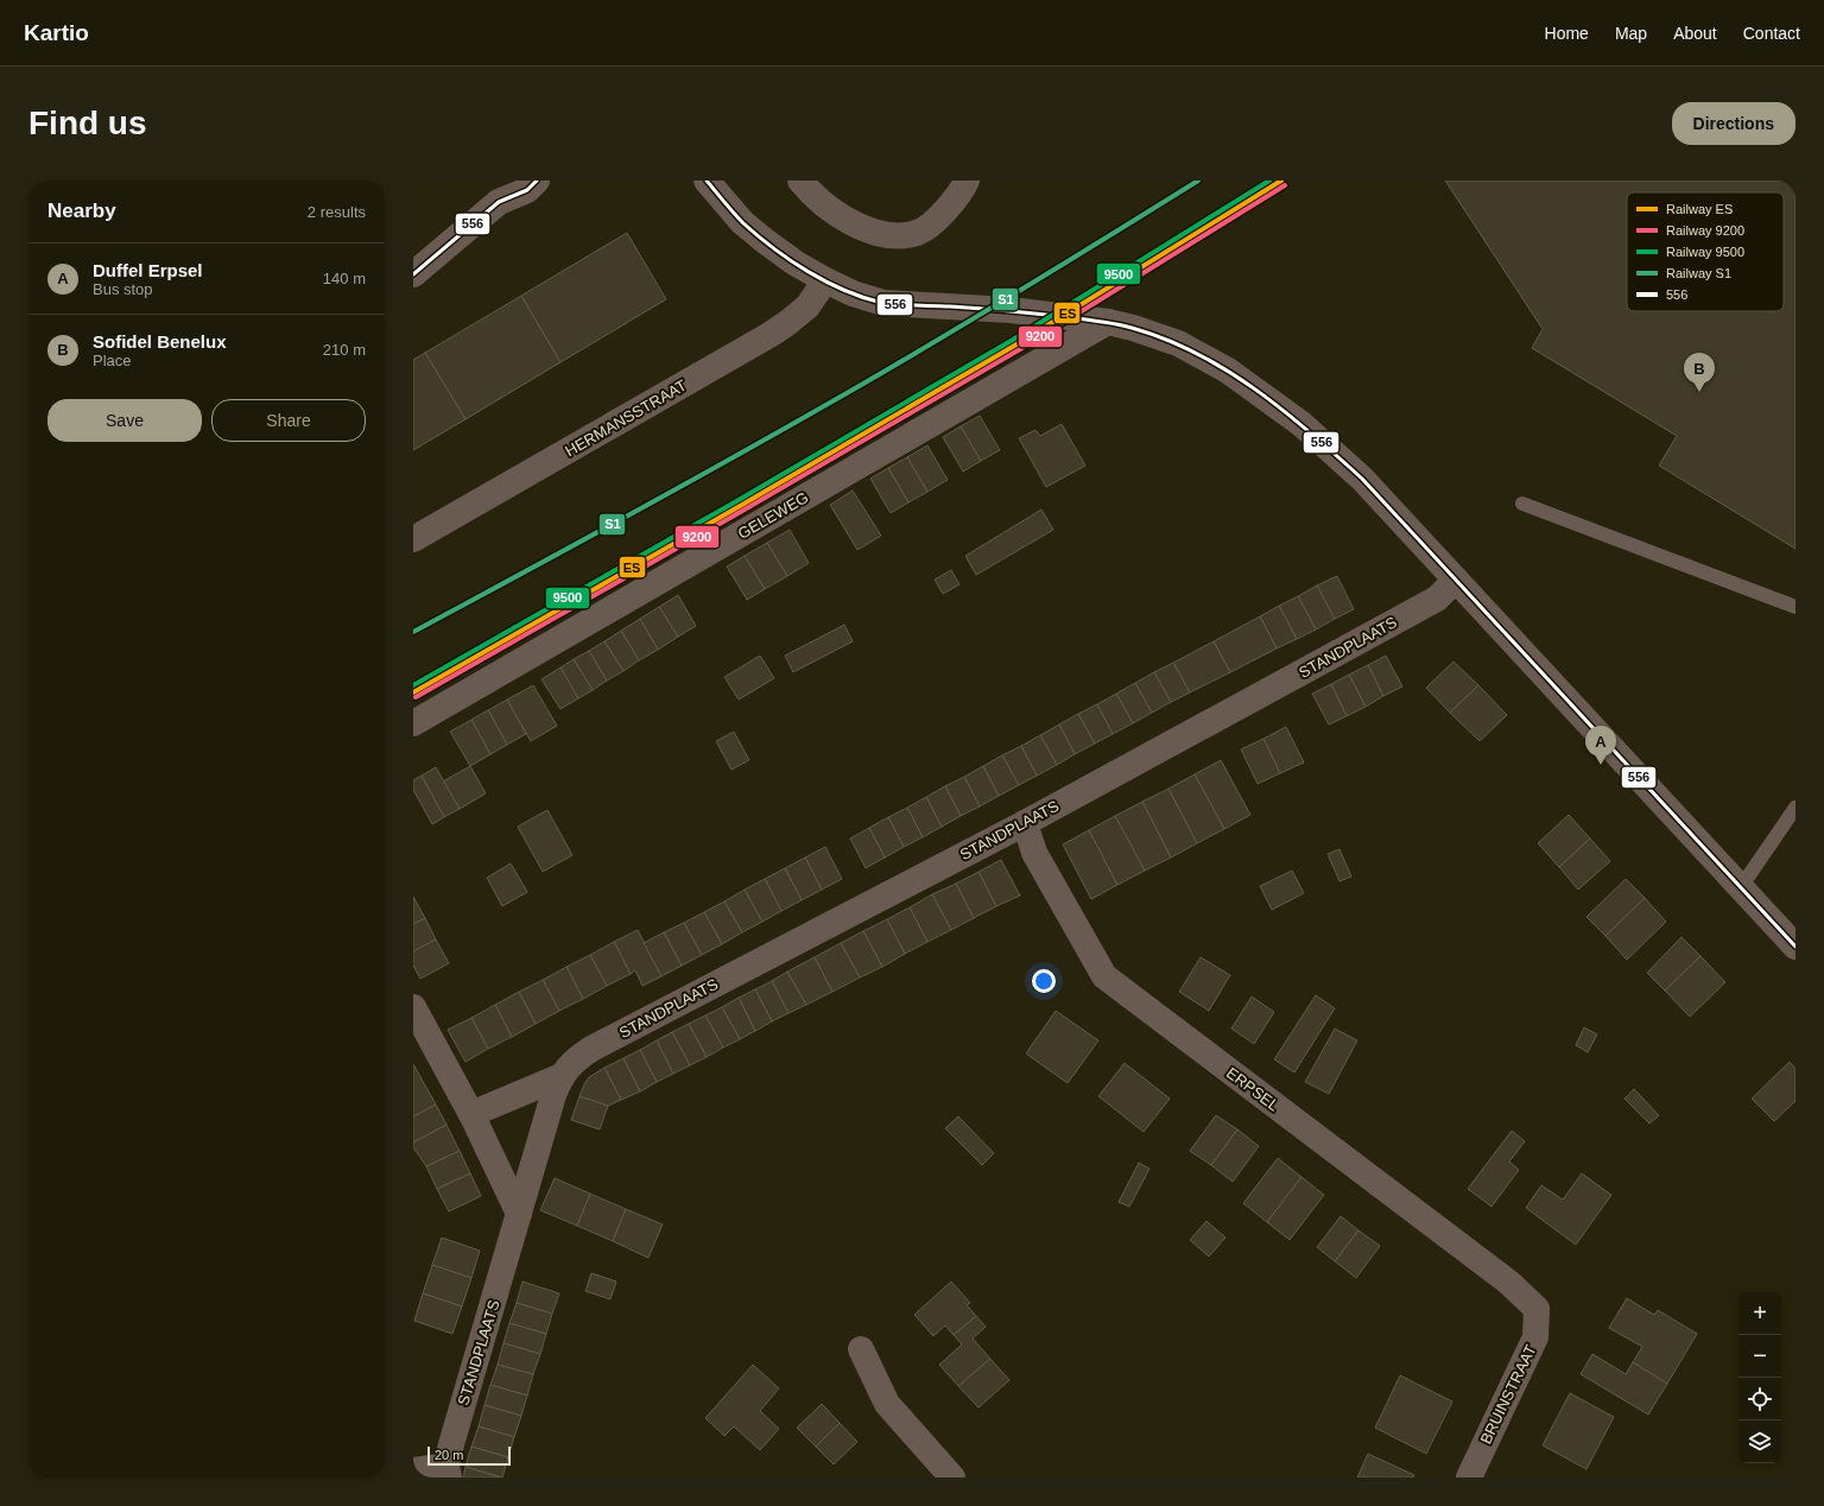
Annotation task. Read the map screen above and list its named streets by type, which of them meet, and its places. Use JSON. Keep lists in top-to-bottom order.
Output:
{
  "streets": {
    "street": [
      "HERMANSSTRAAT",
      "GELEWEG",
      "STANDPLAATS",
      "ERPSEL",
      "BRUINSTRAAT"
    ]
  },
  "crossings": [
    ["STANDPLAATS", "ERPSEL"],
    ["ERPSEL", "BRUINSTRAAT"]
  ],
  "lines": [
    "rail line ES",
    "rail line 9500",
    "rail line S1",
    "transit line 556",
    "rail line 9200"
  ],
  "legend": [
    "Railway ES",
    "Railway 9200",
    "Railway 9500",
    "Railway S1",
    "556"
  ],
  "scale_bar": "20 m",
  "page": {
    "header": "Kartio",
    "nav": [
      "Home",
      "Map",
      "About",
      "Contact"
    ],
    "buttons": [
      "Directions",
      ["Save", "Share"]
    ],
    "title": "Find us",
    "heading": ["Nearby", "2 results"],
    "list": [
      {
        "mark": "A",
        "name": "Duffel Erpsel",
        "note": "Bus stop",
        "value": "140 m"
      },
      {
        "mark": "B",
        "name": "Sofidel Benelux",
        "note": "Place",
        "value": "210 m"
      }
    ],
    "pins": ["B", "A"],
    "map_buttons": ["+", "−"],
    "scale": "20 m"
  }
}
